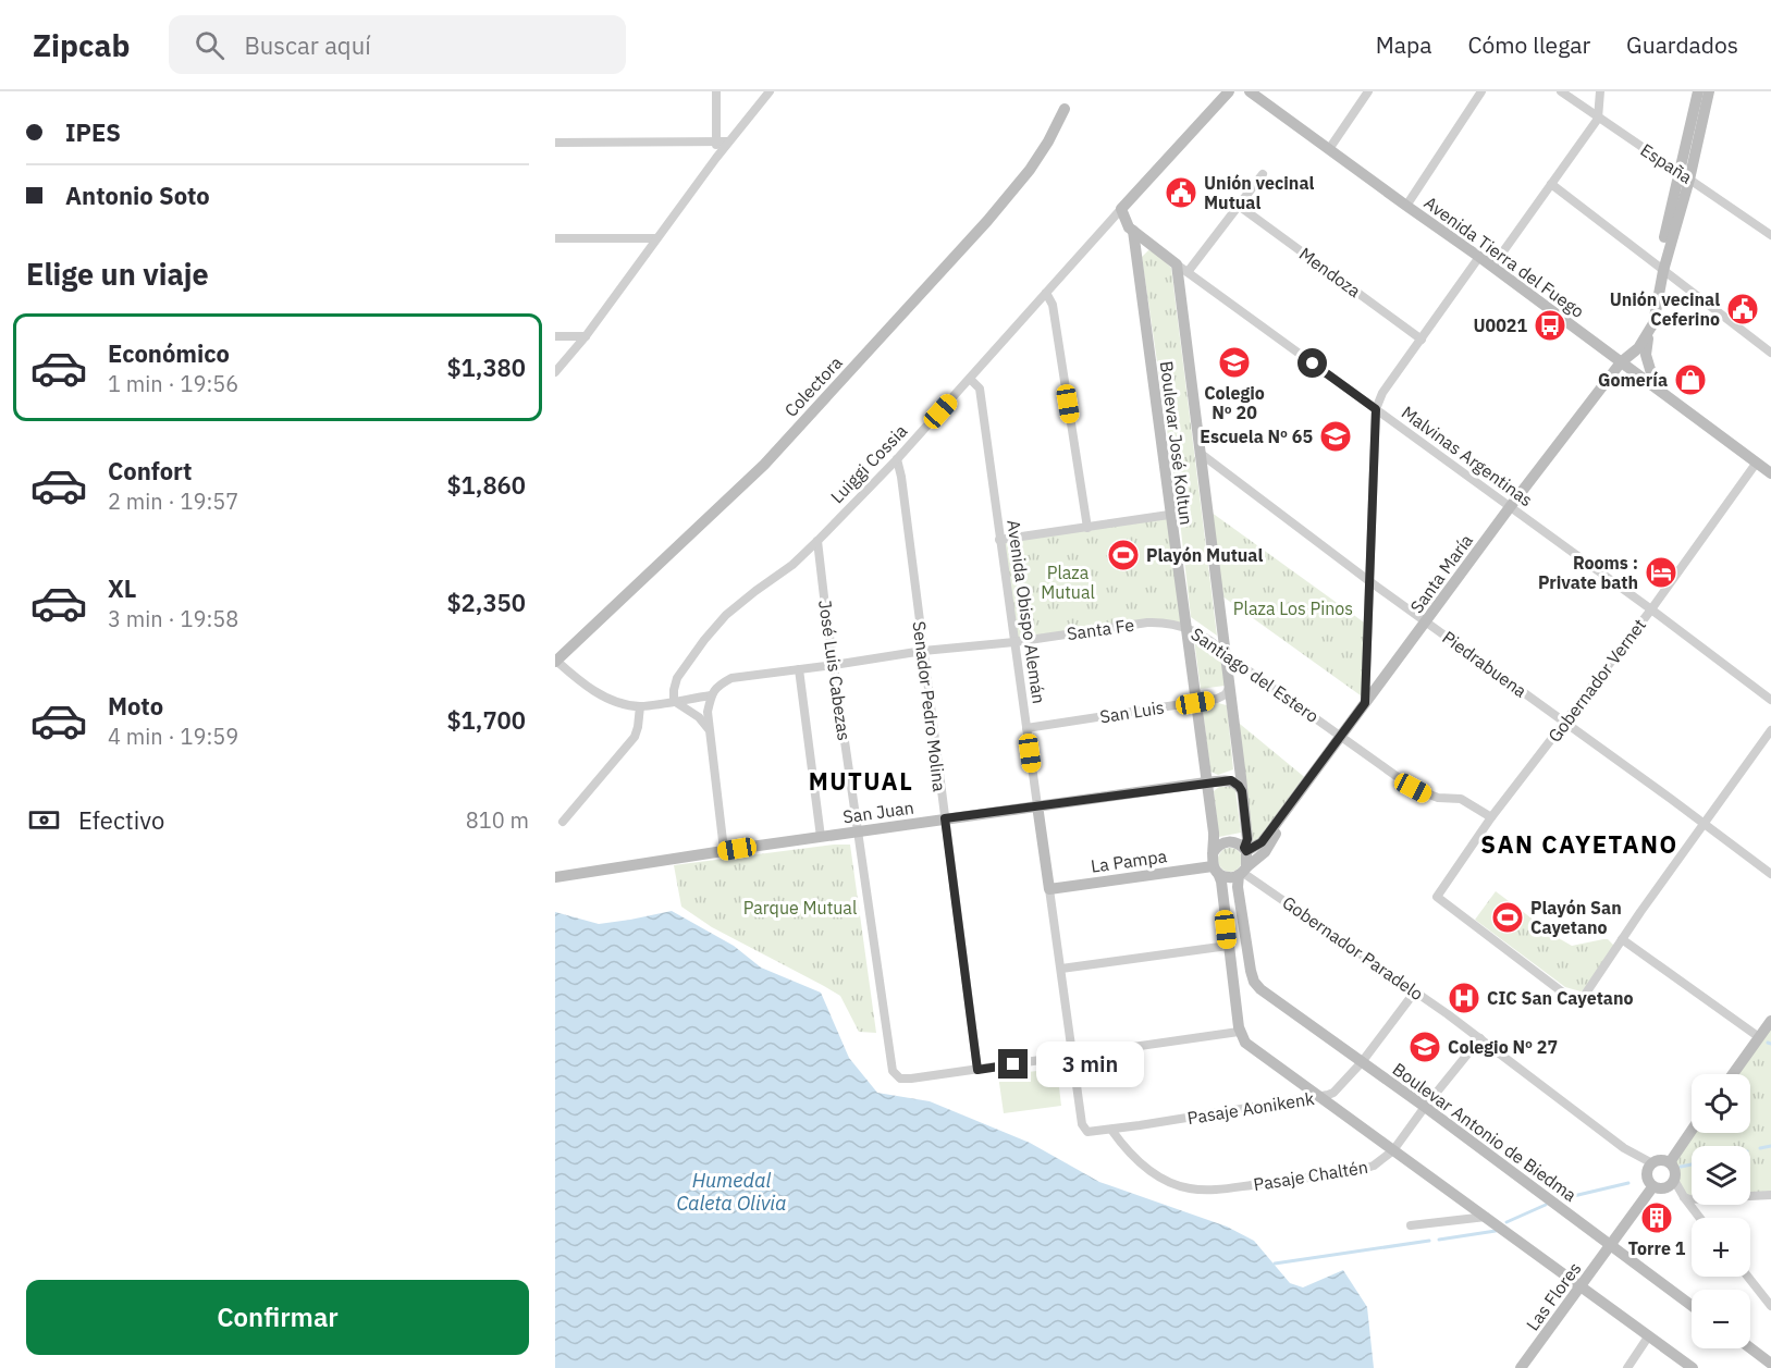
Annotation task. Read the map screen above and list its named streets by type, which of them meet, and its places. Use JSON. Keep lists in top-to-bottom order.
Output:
{
  "streets": {
    "street": [
      "España",
      "Avenida Tierra del Fuego",
      "Mendoza",
      "Colectora",
      "Boulevar José Koltun",
      "Malvinas Argentinas",
      "Luiggi Cossia",
      "Santa María",
      "Avenida Obispo Alemán",
      "Santa Fe",
      "Piedrabuena",
      "José Luis Cabezas",
      "Santiago del Estero",
      "Gobernador Vernet",
      "Senador Pedro Molina",
      "San Luis",
      "San Juan",
      "La Pampa",
      "Gobernador Paradelo",
      "Pasaje Aonikenk",
      "Boulevar Antonio de Biedma",
      "Pasaje Chaltén",
      "Las Flores"
    ]
  },
  "crossings": [
    ["España", "Santa María"],
    ["Avenida Tierra del Fuego", "Santa María"],
    ["Avenida Tierra del Fuego", "Gobernador Vernet"],
    ["Boulevar José Koltun", "Malvinas Argentinas"],
    ["Boulevar José Koltun", "Santa María"],
    ["Boulevar José Koltun", "Santa Fe"],
    ["Boulevar José Koltun", "Piedrabuena"],
    ["Boulevar José Koltun", "Santiago del Estero"],
    ["Boulevar José Koltun", "San Luis"],
    ["Boulevar José Koltun", "San Juan"],
    ["Boulevar José Koltun", "La Pampa"],
    ["Boulevar José Koltun", "Gobernador Paradelo"],
    ["Boulevar José Koltun", "Boulevar Antonio de Biedma"],
    ["Malvinas Argentinas", "Luiggi Cossia"],
    ["Malvinas Argentinas", "Santa María"],
    ["Malvinas Argentinas", "Gobernador Vernet"],
    ["Luiggi Cossia", "Avenida Obispo Alemán"],
    ["Luiggi Cossia", "José Luis Cabezas"],
    ["Luiggi Cossia", "Senador Pedro Molina"],
    ["Santa María", "Piedrabuena"],
    ["Santa María", "Santiago del Estero"],
    ["Santa María", "La Pampa"],
    ["Santa María", "Gobernador Paradelo"],
    ["Santa María", "Boulevar Antonio de Biedma"],
    ["Avenida Obispo Alemán", "Santa Fe"],
    ["Avenida Obispo Alemán", "San Luis"],
    ["Avenida Obispo Alemán", "San Juan"],
    ["Avenida Obispo Alemán", "La Pampa"],
    ["Avenida Obispo Alemán", "Pasaje Aonikenk"],
    ["Santa Fe", "José Luis Cabezas"],
    ["Santa Fe", "Santiago del Estero"],
    ["Santa Fe", "Senador Pedro Molina"],
    ["Piedrabuena", "Gobernador Vernet"],
    ["José Luis Cabezas", "Senador Pedro Molina"],
    ["José Luis Cabezas", "San Juan"],
    ["Santiago del Estero", "Gobernador Vernet"],
    ["Senador Pedro Molina", "San Juan"],
    ["La Pampa", "Gobernador Paradelo"],
    ["La Pampa", "Boulevar Antonio de Biedma"],
    ["Gobernador Paradelo", "Pasaje Aonikenk"],
    ["Gobernador Paradelo", "Boulevar Antonio de Biedma"],
    ["Gobernador Paradelo", "Pasaje Chaltén"],
    ["Gobernador Paradelo", "Las Flores"],
    ["Pasaje Aonikenk", "Boulevar Antonio de Biedma"],
    ["Pasaje Aonikenk", "Pasaje Chaltén"],
    ["Boulevar Antonio de Biedma", "Pasaje Chaltén"],
    ["Boulevar Antonio de Biedma", "Las Flores"]
  ],
  "districts": ["MUTUAL", "SAN CAYETANO"],
  "water": ["Humedal Caleta Olivia"],
  "parks": ["Plaza Mutual", "Plaza Los Pinos", "Parque Mutual"],
  "places": {
    "public building": ["Unión vecinal Mutual", "Unión vecinal Ceferino"],
    "bus stop": ["U0021"],
    "school or university": ["Colegio Nº 20", "Escuela Nº 65", "Colegio Nº 27"],
    "shop": ["Gomería"],
    "sports": ["Playón Mutual", "Playón San Cayetano"],
    "hotel": ["Rooms : Private bath"],
    "hospital": ["CIC San Cayetano"],
    "building": ["Torre 1"]
  },
  "page": {
    "header": "Zipcab",
    "search": "Buscar aquí",
    "nav": ["Mapa", "Cómo llegar", "Guardados"],
    "banner": ["IPES", "Antonio Soto"],
    "heading": "Elige un viaje",
    "list": [
      {
        "name": "Económico",
        "note": "1 min · 19:56",
        "value": "$1,380"
      },
      {
        "name": "Confort",
        "note": "2 min · 19:57",
        "value": "$1,860"
      },
      {
        "name": "XL",
        "note": "3 min · 19:58",
        "value": "$2,350"
      },
      {
        "name": "Moto",
        "note": "4 min · 19:59",
        "value": "$1,700"
      }
    ],
    "pay": ["Efectivo", "810 m"],
    "bubble": "3 min",
    "map_buttons": ["+", "−"],
    "buttons": "Confirmar"
  }
}
